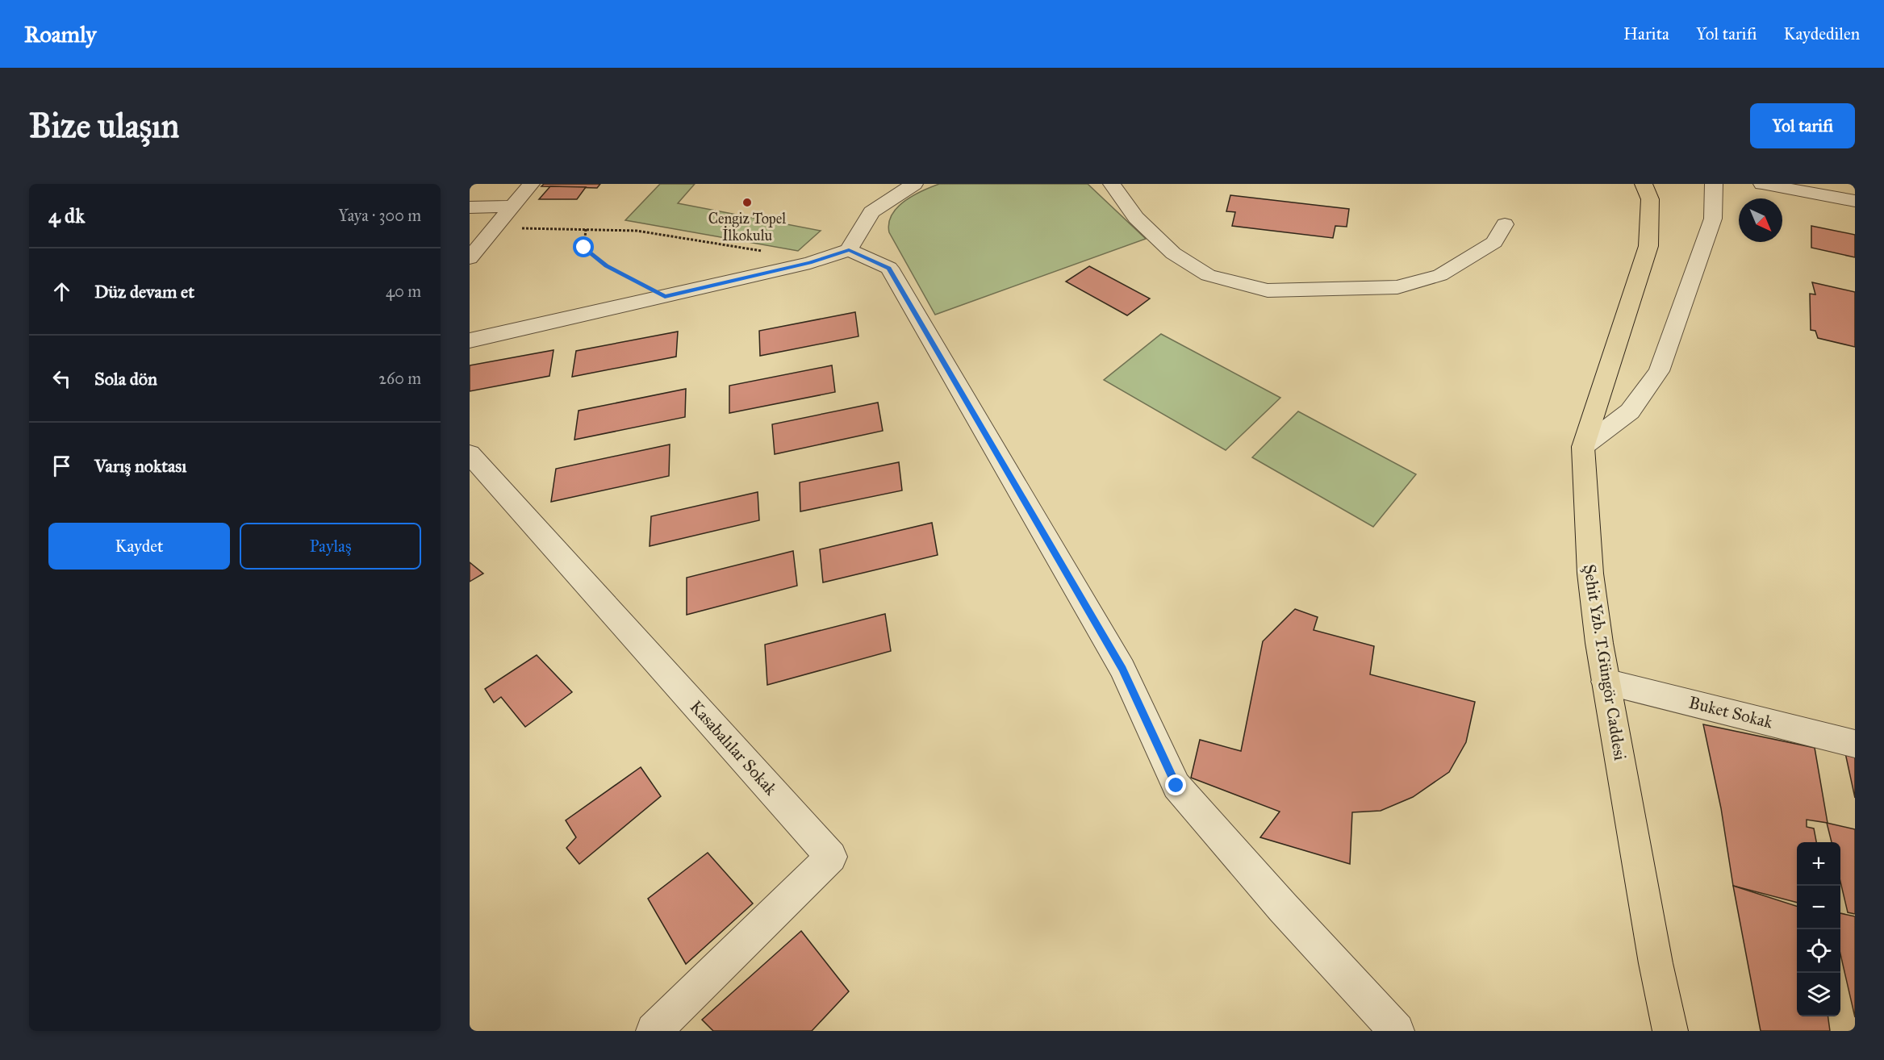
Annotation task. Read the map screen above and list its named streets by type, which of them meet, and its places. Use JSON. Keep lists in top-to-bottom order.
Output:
{
  "streets": {
    "main road": ["Şehit Yzb. T.Güngör Caddesi"],
    "street": ["Buket Sokak", "Kasabalılar Sokak"]
  },
  "crossings": [
    ["Şehit Yzb. T.Güngör Caddesi", "Buket Sokak"]
  ],
  "places": ["Cengiz Topel İlkokulu"],
  "north": "bottom right",
  "page": {
    "header": "Roamly",
    "nav": ["Harita", "Yol tarifi", "Kaydedilen"],
    "buttons": [
      "Yol tarifi",
      ["Kaydet", "Paylaş"]
    ],
    "title": "Bize ulaşın",
    "heading": ["4 dk", "Yaya · 300 m"],
    "list": [
      ["Düz devam et", "40 m"],
      ["Sola dön", "260 m"],
      "Varış noktası"
    ],
    "map_buttons": ["+", "−"]
  }
}
